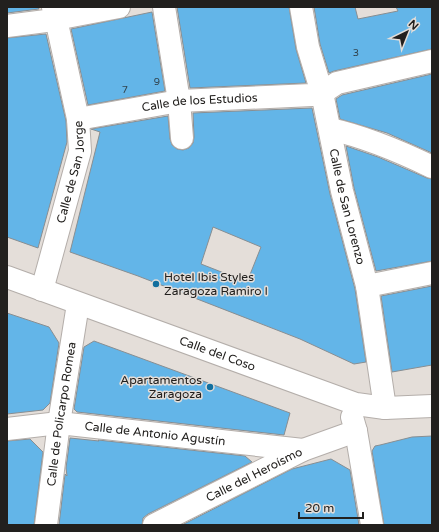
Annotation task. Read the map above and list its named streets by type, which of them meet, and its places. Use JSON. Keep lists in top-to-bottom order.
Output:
{
  "streets": {
    "street": [
      "Calle de los Estudios",
      "Calle de San Jorge",
      "Calle de San Lorenzo",
      "Calle del Coso",
      "Calle de Policarpo Romea",
      "Calle de Antonio Agustín",
      "Calle del Heroísmo"
    ]
  },
  "crossings": [
    ["Calle de los Estudios", "Calle de San Jorge"],
    ["Calle de los Estudios", "Calle de San Lorenzo"],
    ["Calle de San Jorge", "Calle del Coso"],
    ["Calle de San Lorenzo", "Calle del Coso"],
    ["Calle del Coso", "Calle de Policarpo Romea"],
    ["Calle de Policarpo Romea", "Calle de Antonio Agustín"],
    ["Calle de Antonio Agustín", "Calle del Heroísmo"]
  ],
  "places": ["Hotel Ibis Styles Zaragoza Ramiro I", "Apartamentos Zaragoza"],
  "house_numbers": ["3", "9", "7"],
  "scale_bar": "20 m",
  "north": "top right"
}
